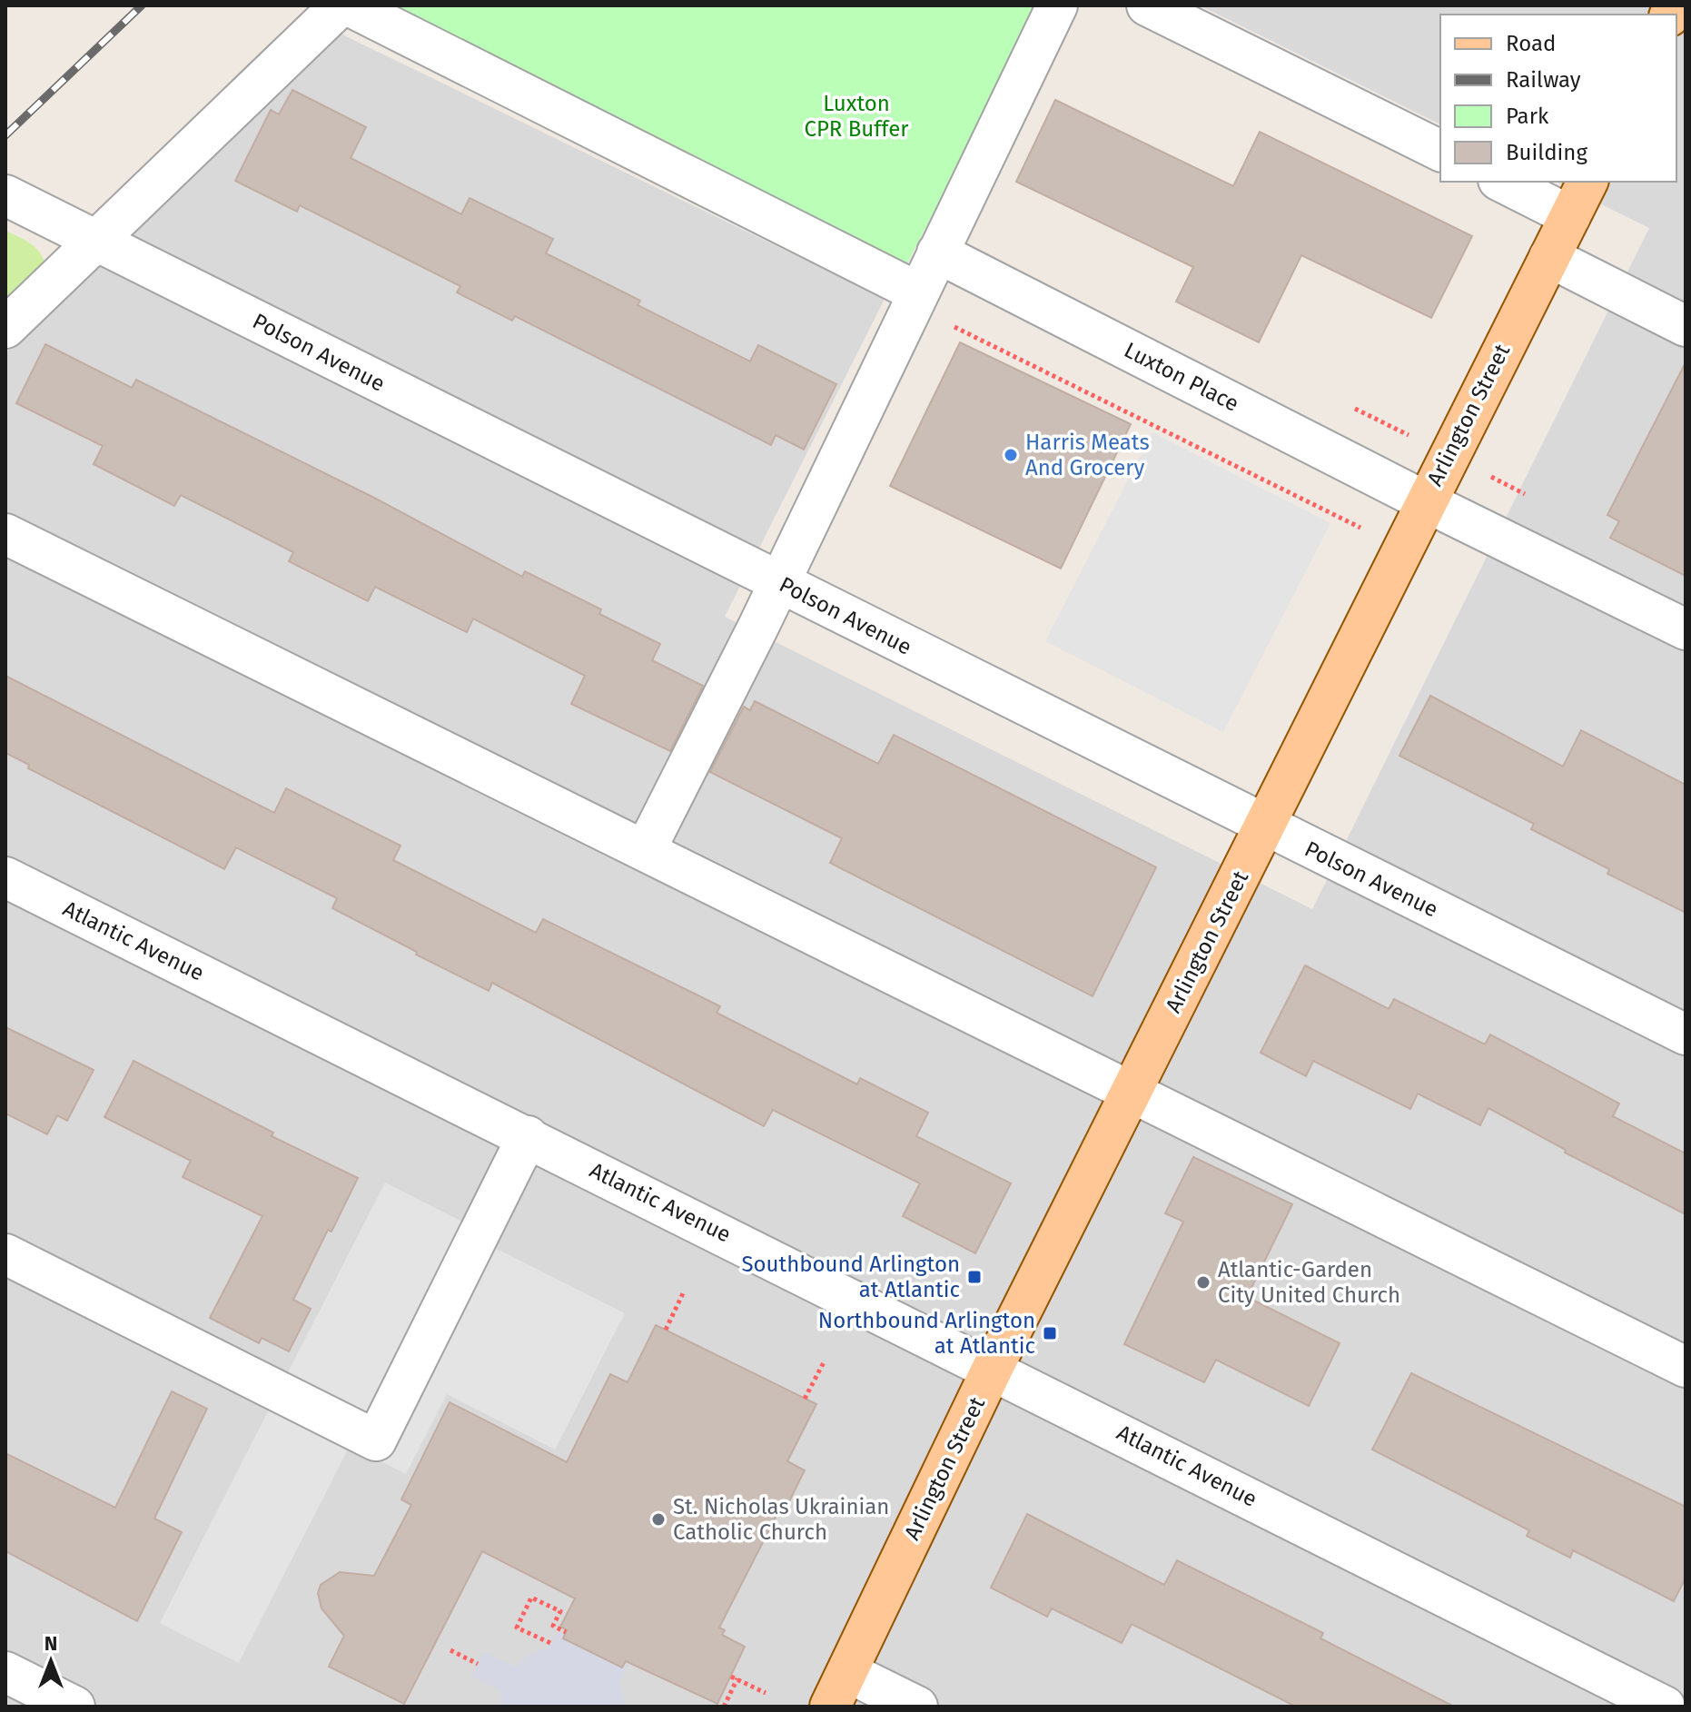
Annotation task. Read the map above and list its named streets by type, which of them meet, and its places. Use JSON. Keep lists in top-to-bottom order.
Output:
{
  "streets": {
    "main road": ["Arlington Street"],
    "street": ["Polson Avenue", "Luxton Place", "Atlantic Avenue"]
  },
  "crossings": [
    ["Polson Avenue", "Arlington Street"],
    ["Luxton Place", "Arlington Street"],
    ["Arlington Street", "Atlantic Avenue"]
  ],
  "parks": ["Luxton CPR Buffer"],
  "places": {
    "other": ["Harris Meats And Grocery", "Atlantic-Garden City United Church", "St. Nicholas Ukrainian Catholic Church"],
    "transit": ["Southbound Arlington at Atlantic", "Northbound Arlington at Atlantic"]
  },
  "legend": [
    "Road",
    "Railway",
    "Park",
    "Building"
  ],
  "north": "top"
}
